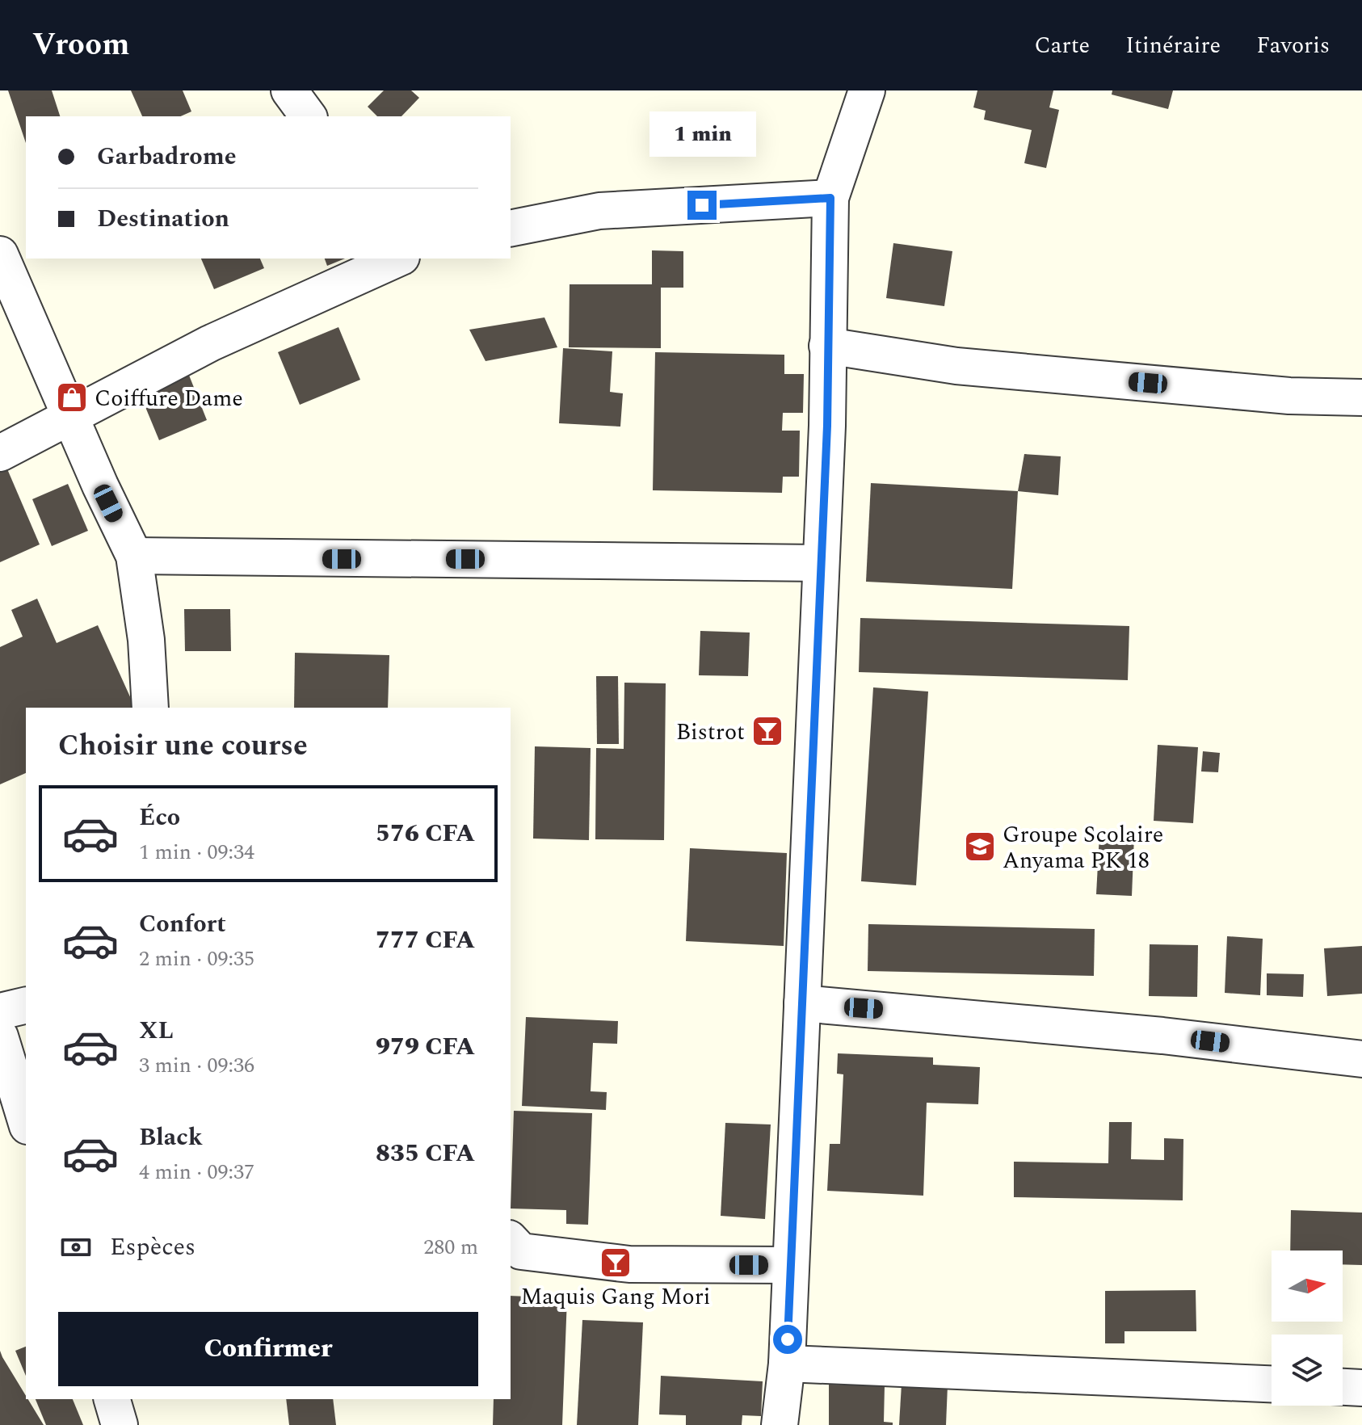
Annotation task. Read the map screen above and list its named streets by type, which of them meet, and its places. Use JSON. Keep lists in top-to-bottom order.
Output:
{
  "places": {
    "shop": ["Coiffure Dame"],
    "bar": ["Bistrot", "Maquis Gang Mori"],
    "school or university": ["Groupe Scolaire Anyama PK 18"]
  },
  "north": "right",
  "page": {
    "header": "Vroom",
    "nav": ["Carte", "Itinéraire", "Favoris"],
    "bubble": "1 min",
    "banner": ["Garbadrome", "Destination"],
    "heading": "Choisir une course",
    "list": [
      {
        "name": "Éco",
        "note": "1 min · 09:34",
        "value": "576 CFA"
      },
      {
        "name": "Confort",
        "note": "2 min · 09:35",
        "value": "777 CFA"
      },
      {
        "name": "XL",
        "note": "3 min · 09:36",
        "value": "979 CFA"
      },
      {
        "name": "Black",
        "note": "4 min · 09:37",
        "value": "835 CFA"
      }
    ],
    "pay": ["Espèces", "280 m"],
    "buttons": "Confirmer"
  }
}
